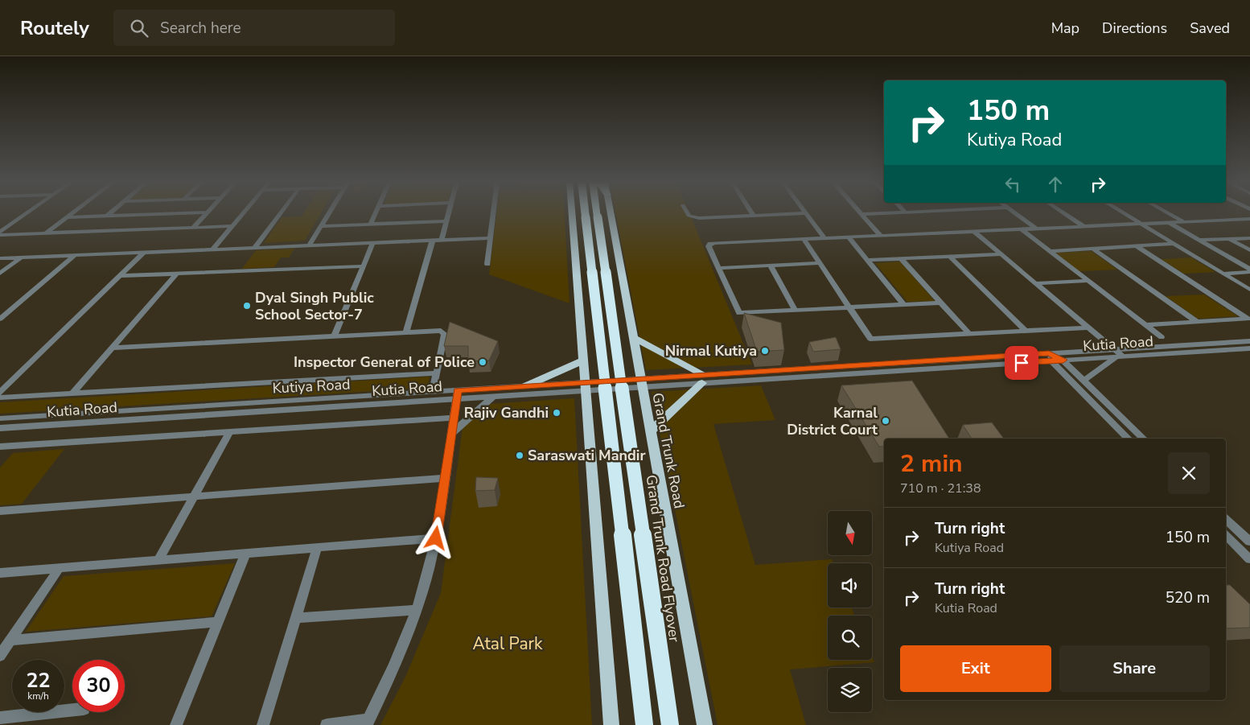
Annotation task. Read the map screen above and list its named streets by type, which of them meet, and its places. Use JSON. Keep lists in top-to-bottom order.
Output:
{
  "streets": {
    "highway": ["Grand Trunk Road Flyover"],
    "main road": ["Grand Trunk Road"],
    "street": ["Kutia Road", "Kutiya Road"]
  },
  "crossings": [
    ["Kutia Road", "Kutiya Road"],
    ["Kutia Road", "Grand Trunk Road"]
  ],
  "parks": ["Atal Park"],
  "places": [
    "Dyal Singh Public School Sector-7",
    "Nirmal Kutiya",
    "Inspector General of Police",
    "Rajiv Gandhi",
    "Karnal District Court",
    "Saraswati Mandir"
  ],
  "north": "bottom",
  "page": {
    "header": "Routely",
    "search": "Search here",
    "nav": ["Map", "Directions", "Saved"],
    "turn": ["150 m", "Kutiya Road"],
    "heading": ["2 min", "710 m · 21:38"],
    "list": [
      {
        "name": "Turn right",
        "note": "Kutiya Road",
        "value": "150 m"
      },
      {
        "name": "Turn right",
        "note": "Kutia Road",
        "value": "520 m"
      }
    ],
    "buttons": ["Exit", "Share"],
    "speed": "22 km/h",
    "limit": "30"
  }
}
